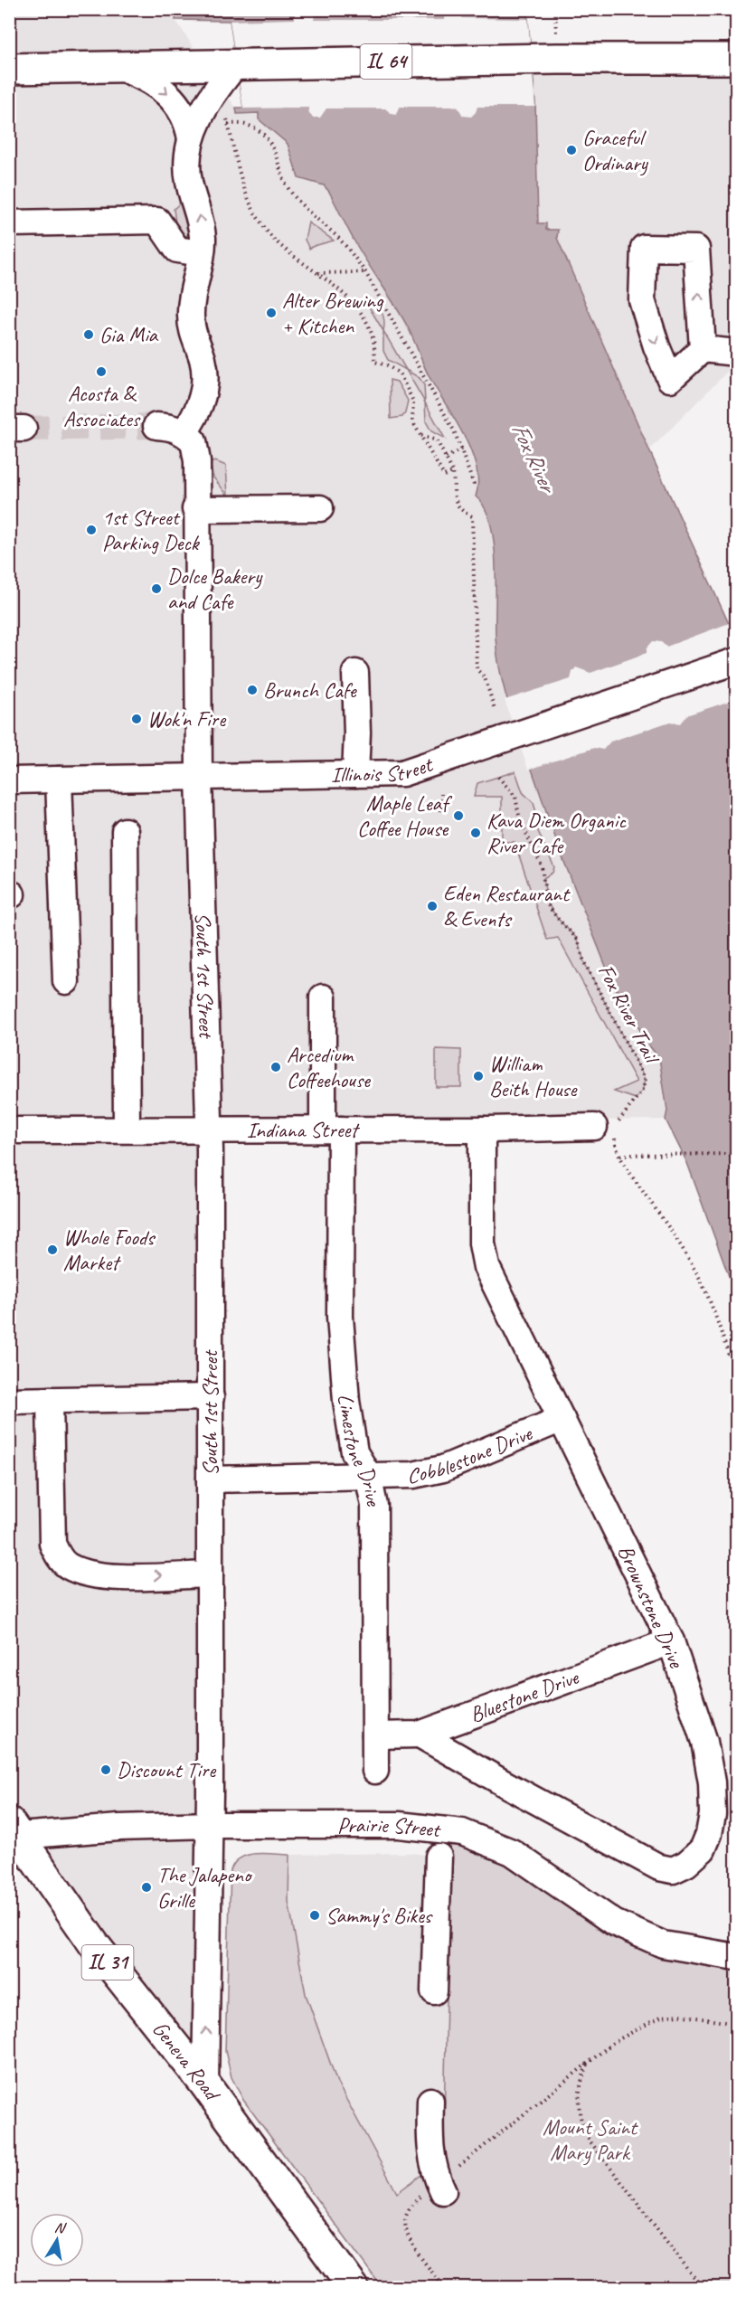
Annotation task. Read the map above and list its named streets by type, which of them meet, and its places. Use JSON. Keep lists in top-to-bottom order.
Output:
{
  "streets": {
    "main road": ["IL 64", "IL 31", "Geneva Road"],
    "street": [
      "Illinois Street",
      "South 1st Street",
      "Indiana Street",
      "Limestone Drive",
      "Cobblestone Drive",
      "Brownstone Drive",
      "Bluestone Drive",
      "Prairie Street"
    ],
    "path": ["Fox River Trail"]
  },
  "crossings": [
    ["Illinois Street", "South 1st Street"],
    ["South 1st Street", "Indiana Street"],
    ["South 1st Street", "Cobblestone Drive"],
    ["South 1st Street", "Prairie Street"],
    ["South 1st Street", "Geneva Road"],
    ["Fox River Trail", "Indiana Street"],
    ["Indiana Street", "Limestone Drive"],
    ["Indiana Street", "Brownstone Drive"],
    ["Limestone Drive", "Cobblestone Drive"],
    ["Limestone Drive", "Bluestone Drive"],
    ["Cobblestone Drive", "Brownstone Drive"],
    ["Brownstone Drive", "Bluestone Drive"],
    ["Prairie Street", "Geneva Road"]
  ],
  "water": ["Fox River"],
  "parks": ["Mount Saint Mary Park"],
  "places": [
    "Graceful Ordinary",
    "Alter Brewing + Kitchen",
    "Gia Mia",
    "Acosta & Associates",
    "1st Street Parking Deck",
    "Dolce Bakery and Cafe",
    "Brunch Cafe",
    "Wok'n Fire",
    "Maple Leaf Coffee House",
    "Kava Diem Organic River Cafe",
    "Eden Restaurant & Events",
    "Arcedium Coffeehouse",
    "William Beith House",
    "Whole Foods Market",
    "Discount Tire",
    "The Jalapeno Grille",
    "Sammy's Bikes"
  ],
  "north": "top"
}
